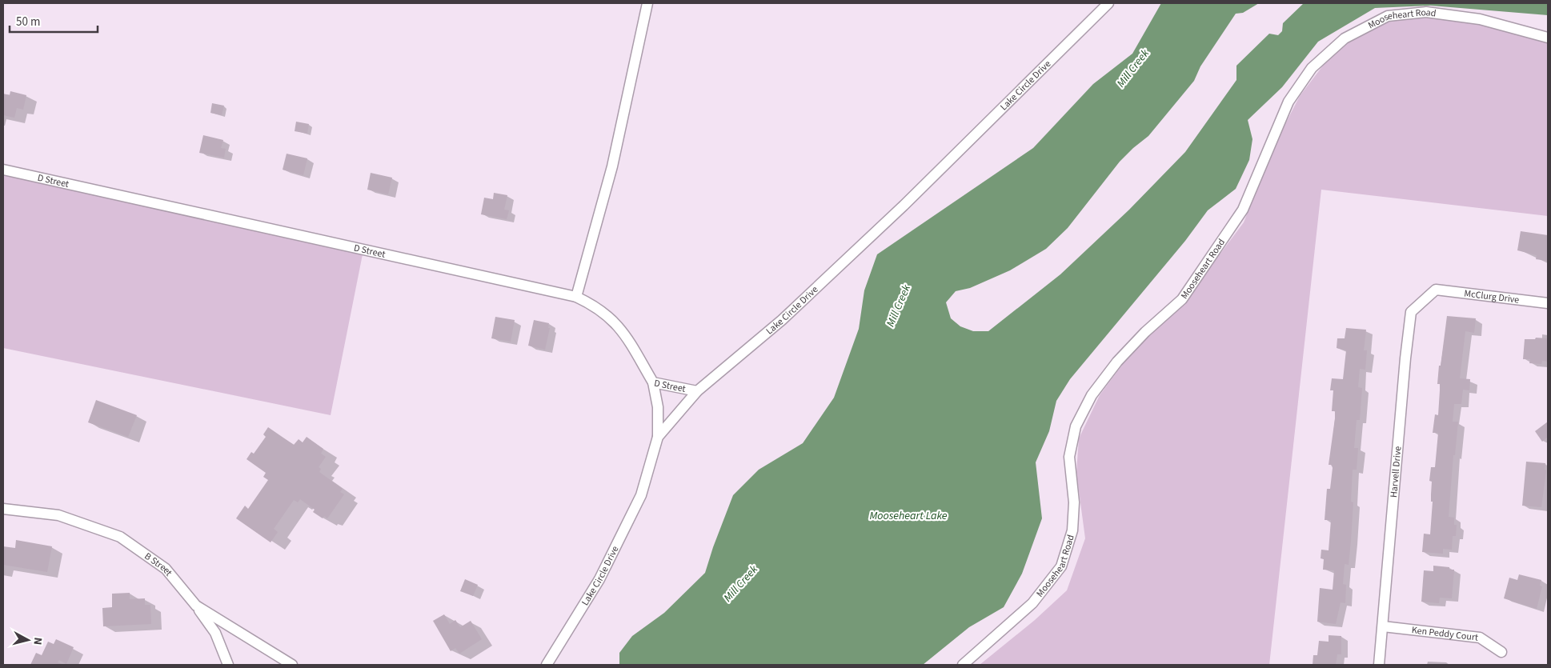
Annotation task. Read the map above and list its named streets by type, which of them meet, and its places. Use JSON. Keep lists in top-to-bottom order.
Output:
{
  "streets": {
    "street": [
      "Mooseheart Road",
      "Lake Circle Drive",
      "D Street",
      "McClurg Drive",
      "Harvell Drive",
      "B Street",
      "Ken Peddy Court"
    ]
  },
  "crossings": [
    ["Lake Circle Drive", "D Street"],
    ["McClurg Drive", "Harvell Drive"],
    ["Harvell Drive", "Ken Peddy Court"]
  ],
  "water": ["Mill Creek", "Mooseheart Lake"],
  "scale_bar": "50 m",
  "north": "right"
}
